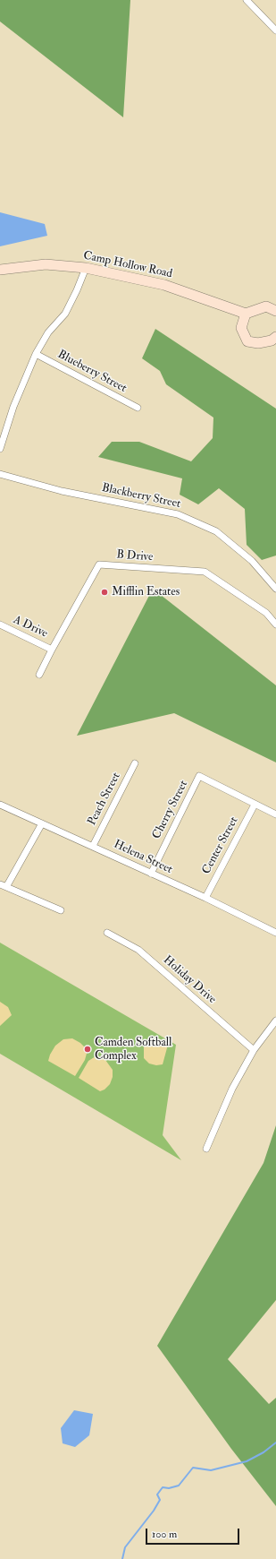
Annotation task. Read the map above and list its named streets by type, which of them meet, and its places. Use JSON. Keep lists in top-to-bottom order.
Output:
{
  "streets": {
    "main road": ["Camp Hollow Road"],
    "street": [
      "Blueberry Street",
      "Blackberry Street",
      "B Drive",
      "A Drive",
      "Peach Street",
      "Cherry Street",
      "Center Street",
      "Helena Street",
      "Holiday Drive"
    ]
  },
  "crossings": [
    ["B Drive", "A Drive"],
    ["Peach Street", "Helena Street"],
    ["Cherry Street", "Center Street"],
    ["Cherry Street", "Helena Street"],
    ["Center Street", "Helena Street"]
  ],
  "places": ["Mifflin Estates", "Camden Softball Complex"],
  "scale_bar": "100 m"
}
